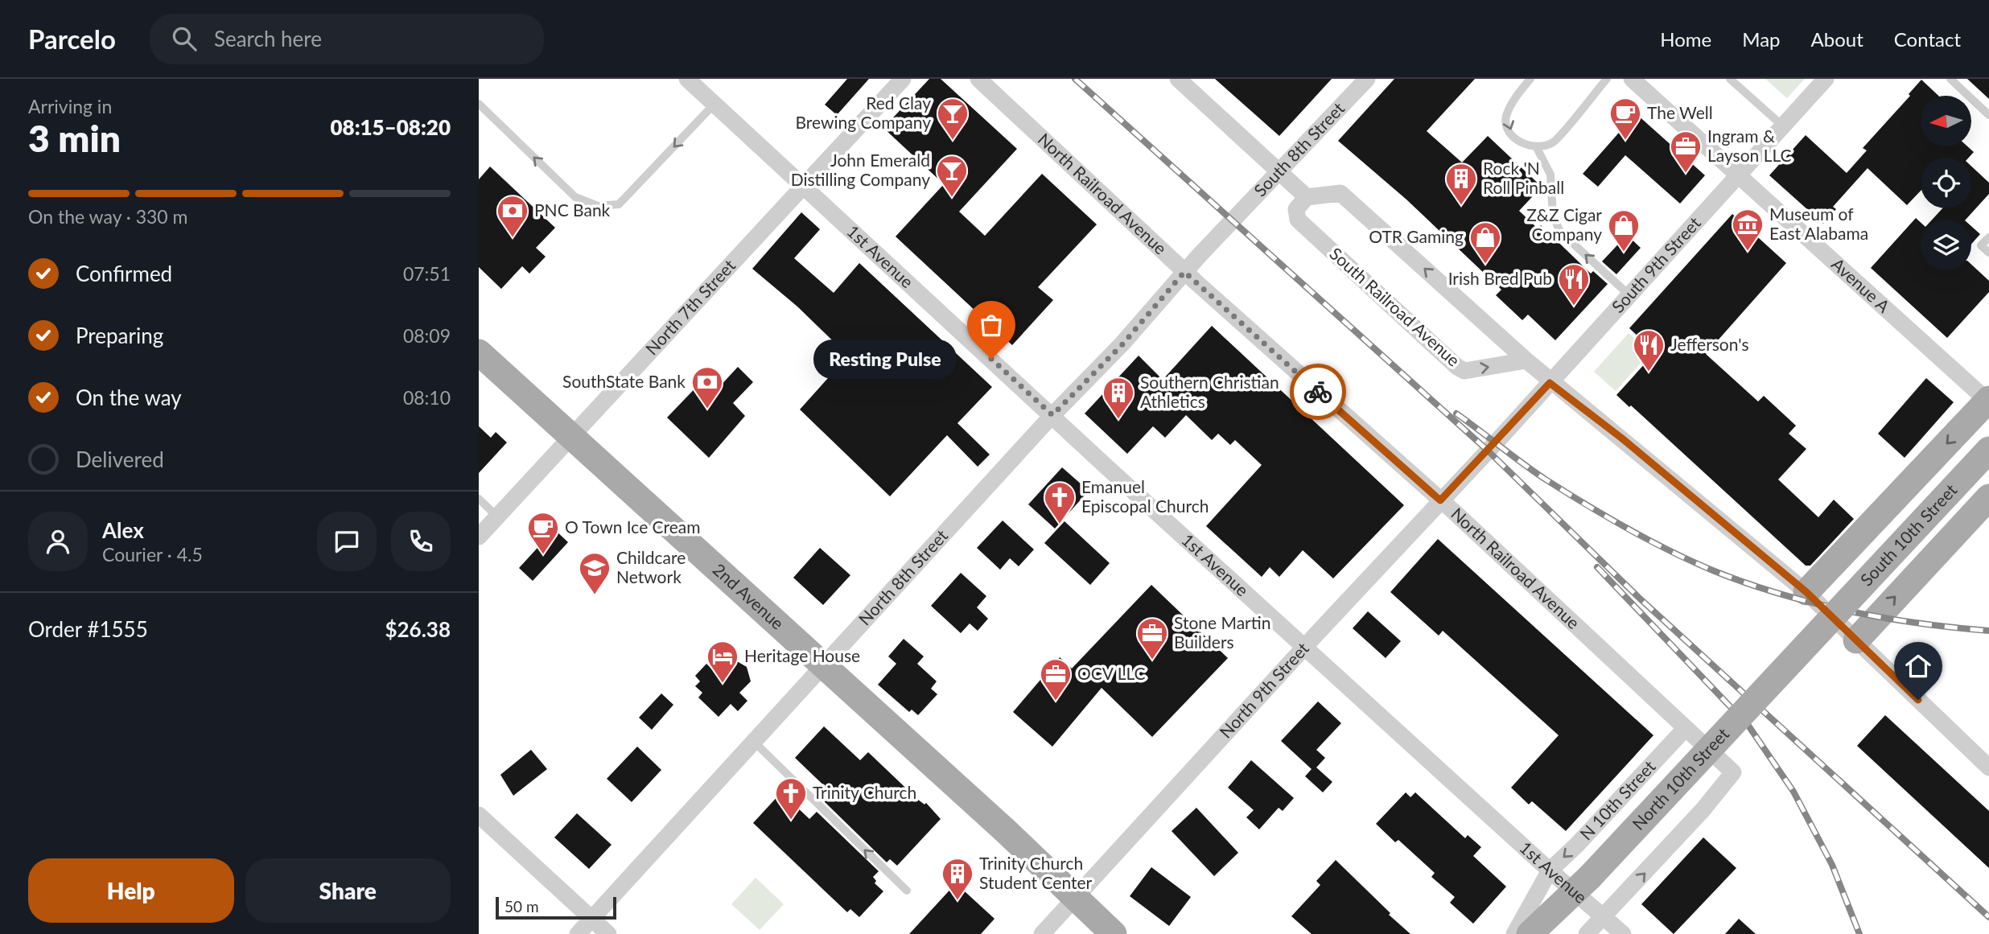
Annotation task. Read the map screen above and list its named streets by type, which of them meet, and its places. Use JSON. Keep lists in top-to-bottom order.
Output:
{
  "streets": {
    "main road": ["South 10th Street", "2nd Avenue", "North 10th Street"],
    "street": [
      "South 8th Street",
      "North Railroad Avenue",
      "1st Avenue",
      "South 9th Street",
      "Avenue A",
      "North 7th Street",
      "South Railroad Avenue",
      "North 8th Street",
      "North 9th Street",
      "N 10th Street"
    ]
  },
  "crossings": [
    ["South 8th Street", "North 8th Street"],
    ["North Railroad Avenue", "1st Avenue"],
    ["North Railroad Avenue", "North 8th Street"],
    ["North Railroad Avenue", "North 9th Street"],
    ["North Railroad Avenue", "N 10th Street"],
    ["1st Avenue", "North 7th Street"],
    ["1st Avenue", "North 8th Street"],
    ["1st Avenue", "North 9th Street"],
    ["1st Avenue", "North 10th Street"],
    ["1st Avenue", "N 10th Street"],
    ["South 9th Street", "Avenue A"],
    ["South 9th Street", "North 9th Street"],
    ["North 7th Street", "2nd Avenue"],
    ["South 10th Street", "North 10th Street"],
    ["North 8th Street", "2nd Avenue"],
    ["2nd Avenue", "North 9th Street"]
  ],
  "one_way": ["N 10th Street"],
  "places": {
    "bar": ["Red Clay Brewing Company", "John Emerald Distilling Company"],
    "cafe": ["The Well", "O Town Ice Cream"],
    "office": ["Ingram & Layson LLC", "Stone Martin Builders", "OCV LLC"],
    "building": ["Rock 'N Roll Pinball", "Southern Christian Athletics", "Trinity Church Student Center"],
    "bank": ["PNC Bank", "SouthState Bank"],
    "museum": ["Museum of East Alabama"],
    "shop": ["Z&Z Cigar Company", "OTR Gaming"],
    "restaurant": ["Irish Bred Pub", "Jefferson's"],
    "other": ["Resting Pulse"],
    "church": ["Emanuel Episcopal Church", "Trinity Church"],
    "school or university": ["Childcare Network"],
    "hotel": ["Heritage House"]
  },
  "scale_bar": "50 m",
  "north": "left",
  "page": {
    "header": "Parcelo",
    "search": "Search here",
    "nav": [
      "Home",
      "Map",
      "About",
      "Contact"
    ],
    "heading": ["3 min", "Arriving in", "08:15–08:20"],
    "panel": [
      "Alex",
      "Courier · 4.5",
      "Order #1555",
      "$26.38"
    ],
    "bar": "On the way · 330 m",
    "list": [
      ["Confirmed", "07:51"],
      ["Preparing", "08:09"],
      ["On the way", "08:10"],
      "Delivered"
    ],
    "bubble": "Resting Pulse",
    "buttons": ["Help", "Share"],
    "scale": "50 m"
  }
}
